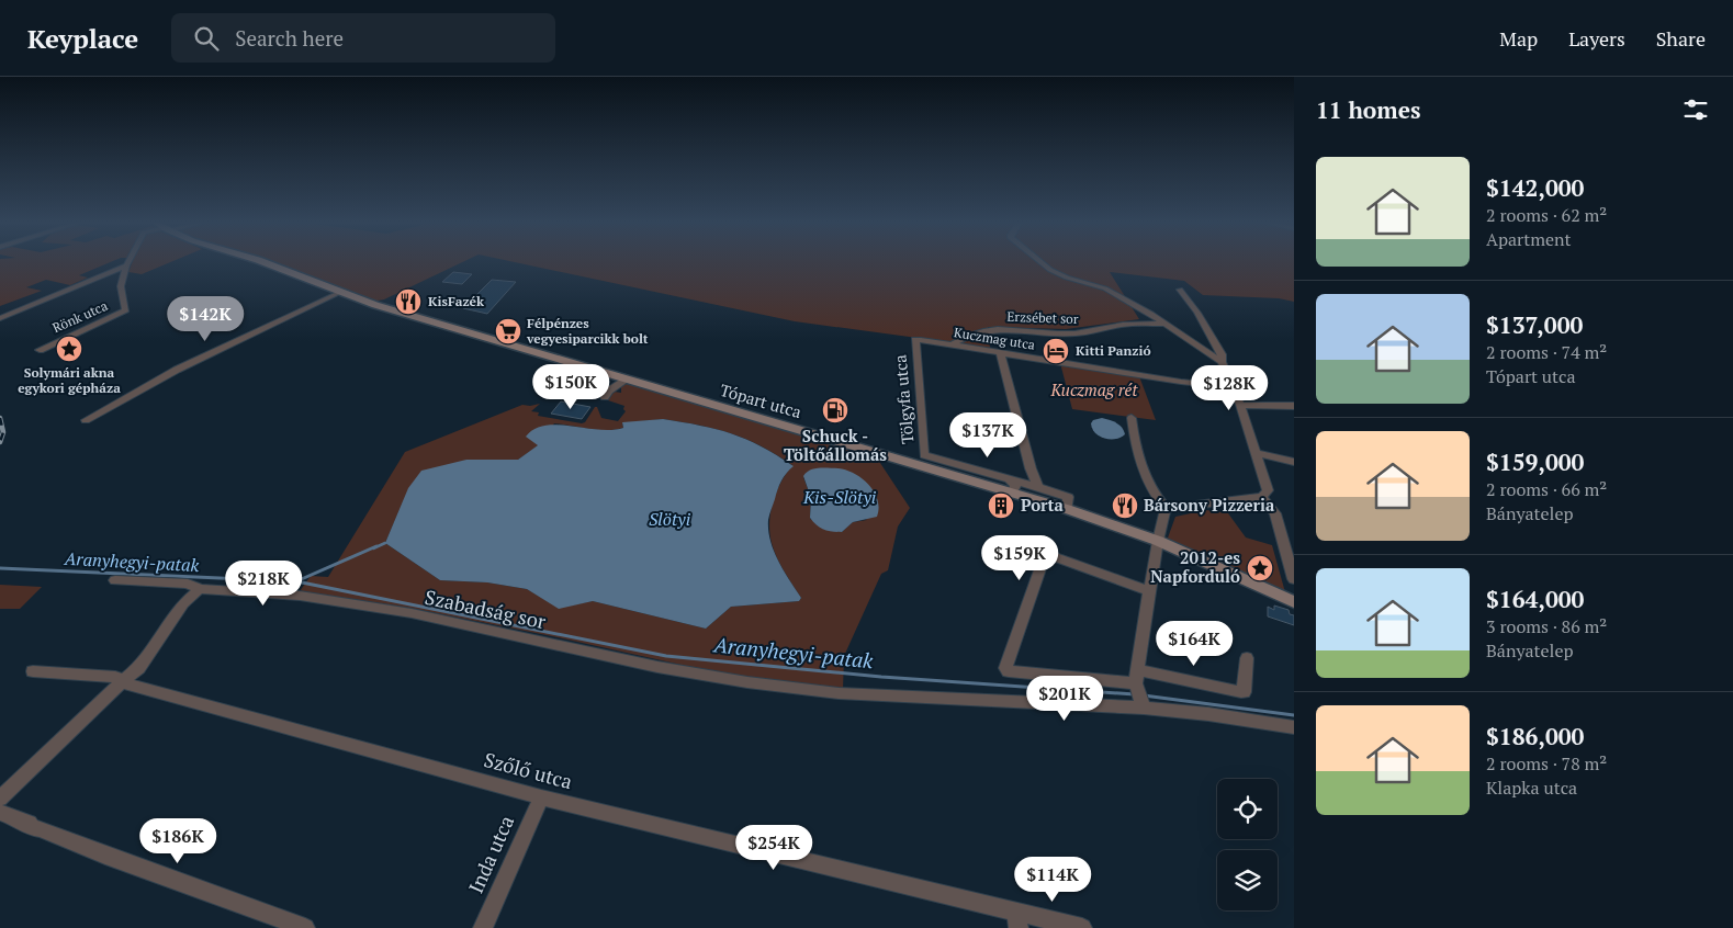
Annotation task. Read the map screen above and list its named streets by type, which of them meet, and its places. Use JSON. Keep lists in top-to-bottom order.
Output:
{
  "streets": {
    "main road": ["Tópart utca"],
    "street": [
      "Rönk utca",
      "Erzsébet sor",
      "Kuczmag utca",
      "Tölgyfa utca",
      "Szabadság sor",
      "Szőlő utca",
      "Inda utca"
    ]
  },
  "crossings": [
    ["Erzsébet sor", "Kuczmag utca"],
    ["Kuczmag utca", "Tölgyfa utca"],
    ["Szőlő utca", "Inda utca"]
  ],
  "water": ["Kis-Slötyi", "Slötyi", "Aranyhegyi-patak"],
  "parks": ["Kuczmag rét"],
  "places": {
    "restaurant": ["KisFazék", "Bársony Pizzeria"],
    "supermarket": ["Félpénzes vegyesiparcikk bolt"],
    "place": ["Solymári akna egykori gépháza", "2012-es Napforduló"],
    "hotel": ["Kitti Panzió"],
    "fuel station": ["Schuck - Töltőállomás"],
    "building": ["Porta"]
  },
  "page": {
    "header": "Keyplace",
    "search": "Search here",
    "nav": ["Map", "Layers", "Share"],
    "heading": "11 homes",
    "list": [
      {
        "name": "$142,000",
        "note": "2 rooms · 62 m² · Apartment"
      },
      {
        "name": "$137,000",
        "note": "2 rooms · 74 m² · Tópart utca"
      },
      {
        "name": "$159,000",
        "note": "2 rooms · 66 m² · Bányatelep"
      },
      {
        "name": "$164,000",
        "note": "3 rooms · 86 m² · Bányatelep"
      },
      {
        "name": "$186,000",
        "note": "2 rooms · 78 m² · Klapka utca"
      }
    ],
    "price": [
      "$142K",
      "$150K",
      "$128K",
      "$137K",
      "$159K",
      "$218K",
      "$164K",
      "$201K",
      "$186K",
      "$254K",
      "$114K"
    ]
  }
}
